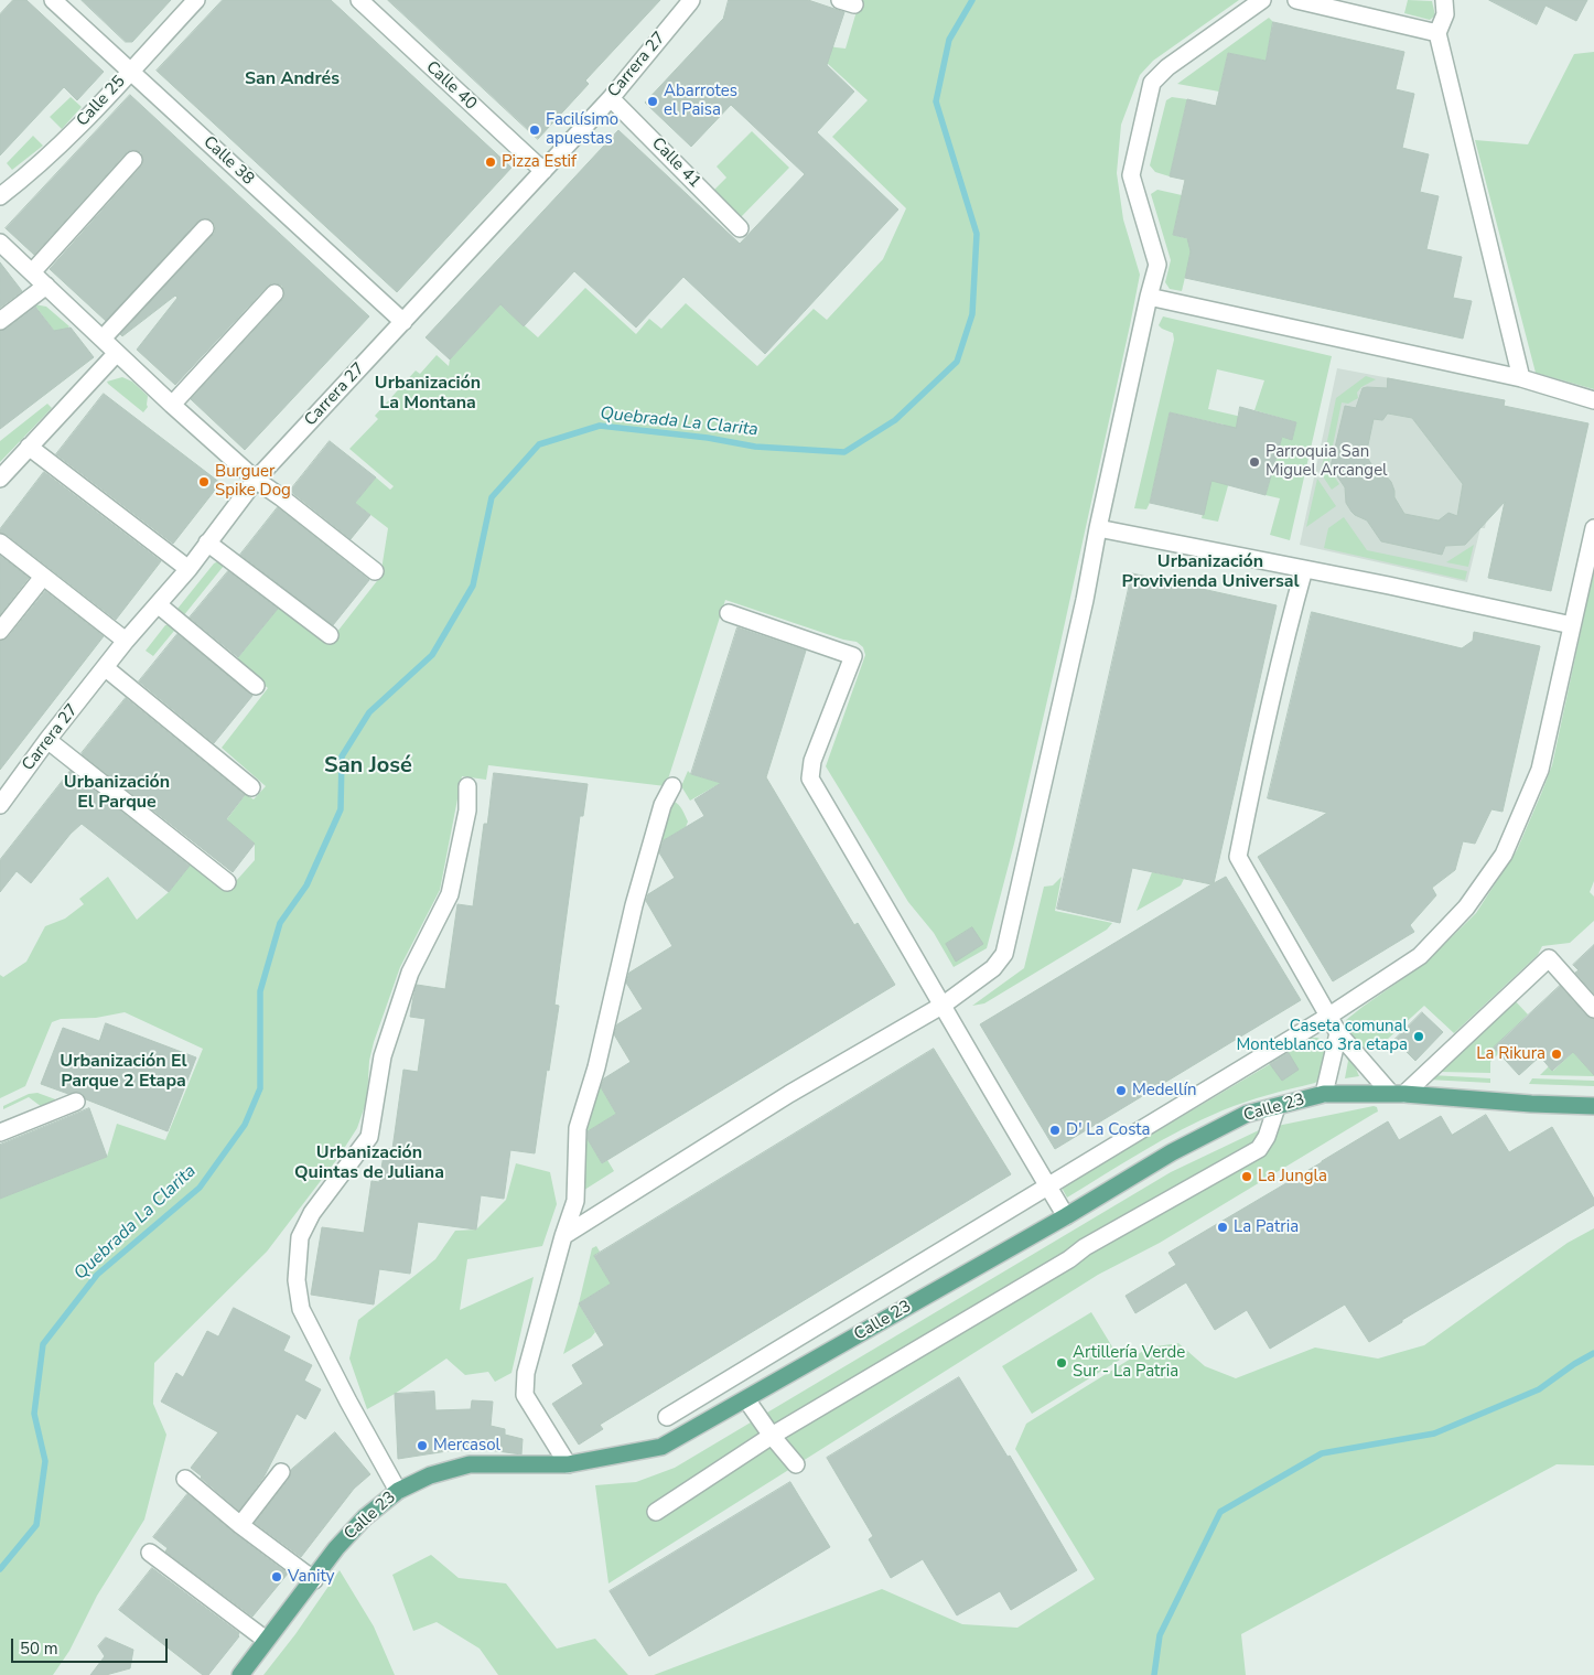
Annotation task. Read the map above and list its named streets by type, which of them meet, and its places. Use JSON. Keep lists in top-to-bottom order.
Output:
{
  "streets": {
    "main road": ["Calle 23"],
    "street": [
      "Carrera 27",
      "Calle 40",
      "Calle 25",
      "Calle 38",
      "Calle 41"
    ]
  },
  "crossings": [
    ["Carrera 27", "Calle 40"],
    ["Carrera 27", "Calle 38"],
    ["Carrera 27", "Calle 41"],
    ["Calle 25", "Calle 38"]
  ],
  "districts": [
    "San Andrés",
    "Urbanización La Montana",
    "Urbanización Provivienda Universal",
    "San José",
    "Urbanización El Parque",
    "Urbanización El Parque 2 Etapa",
    "Urbanización Quintas de Juliana"
  ],
  "water": ["Quebrada La Clarita"],
  "places": [
    "Abarrotes el Paisa",
    "Facilísimo apuestas",
    "Pizza Estif",
    "Parroquia San Miguel Arcangel",
    "Burguer Spike Dog",
    "Caseta comunal Monteblanco 3ra etapa",
    "La Rikura",
    "Medellín",
    "D' La Costa",
    "La Jungla",
    "La Patria",
    "Artillería Verde Sur - La Patria",
    "Mercasol",
    "Vanity"
  ],
  "scale_bar": "50 m"
}
